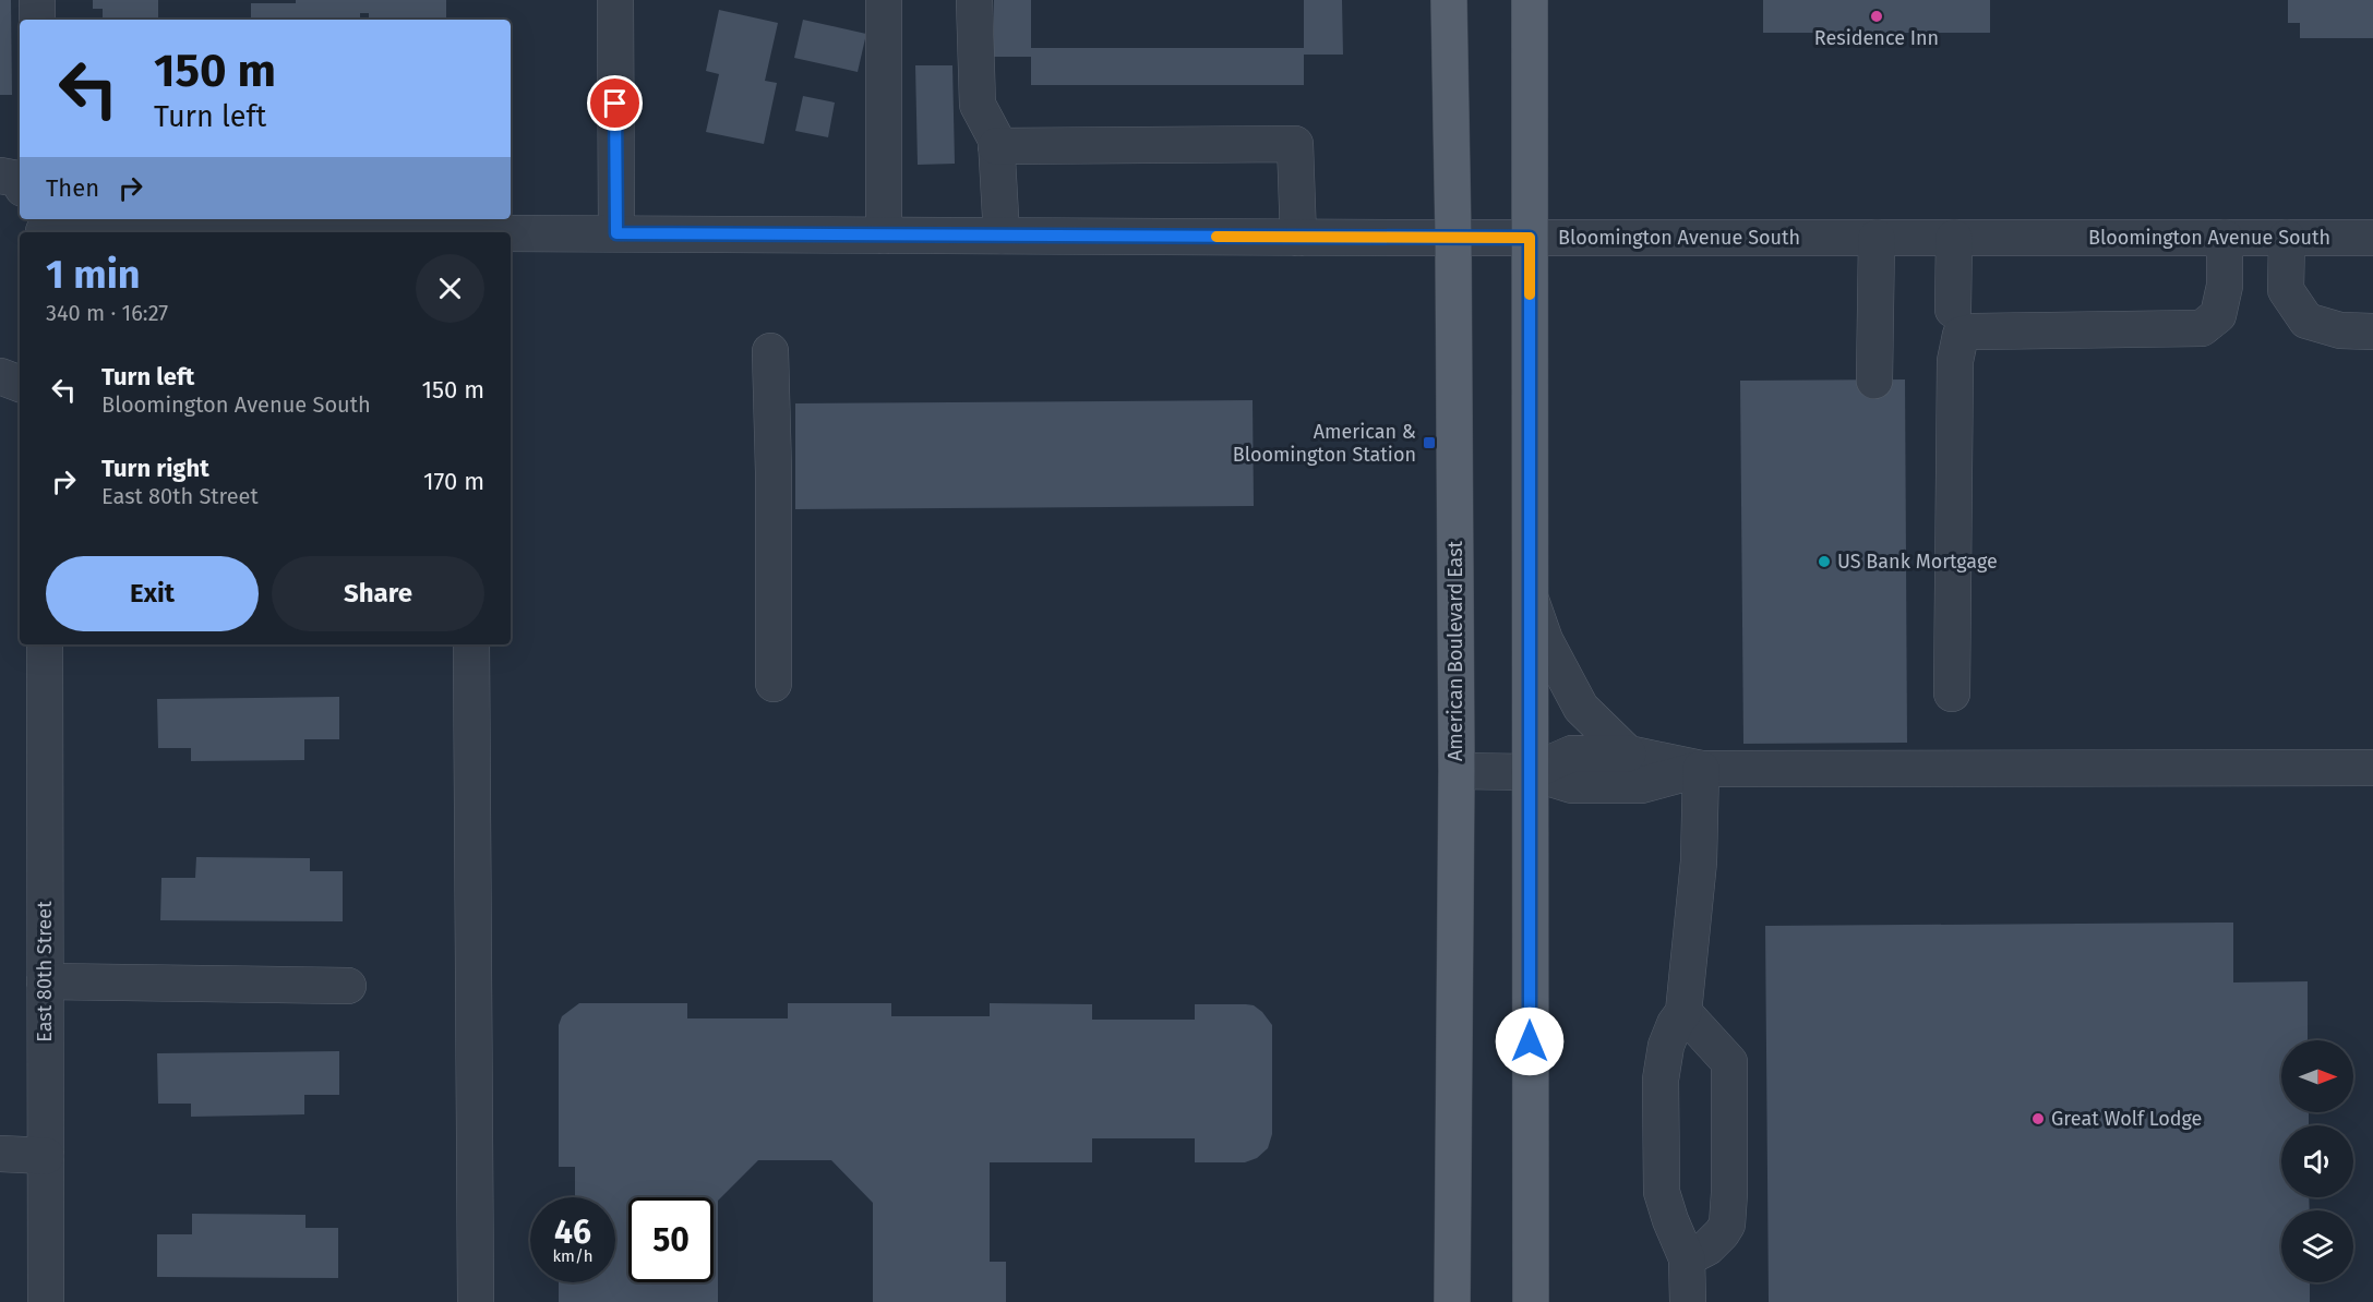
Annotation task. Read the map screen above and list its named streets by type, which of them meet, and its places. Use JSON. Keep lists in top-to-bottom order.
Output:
{
  "streets": {
    "main road": ["American Boulevard East"],
    "street": ["Bloomington Avenue South", "East 80th Street"]
  },
  "crossings": [
    ["Bloomington Avenue South", "American Boulevard East"]
  ],
  "places": {
    "other": ["Residence Inn", "US Bank Mortgage", "Great Wolf Lodge"],
    "transit": ["American & Bloomington Station"]
  },
  "north": "right",
  "page": {
    "turn": ["150 m", "Turn left"],
    "then": "Then",
    "heading": ["1 min", "340 m · 16:27"],
    "list": [
      {
        "name": "Turn left",
        "note": "Bloomington Avenue South",
        "value": "150 m"
      },
      {
        "name": "Turn right",
        "note": "East 80th Street",
        "value": "170 m"
      }
    ],
    "buttons": ["Exit", "Share"],
    "speed": "46 km/h",
    "limit": "50"
  }
}
